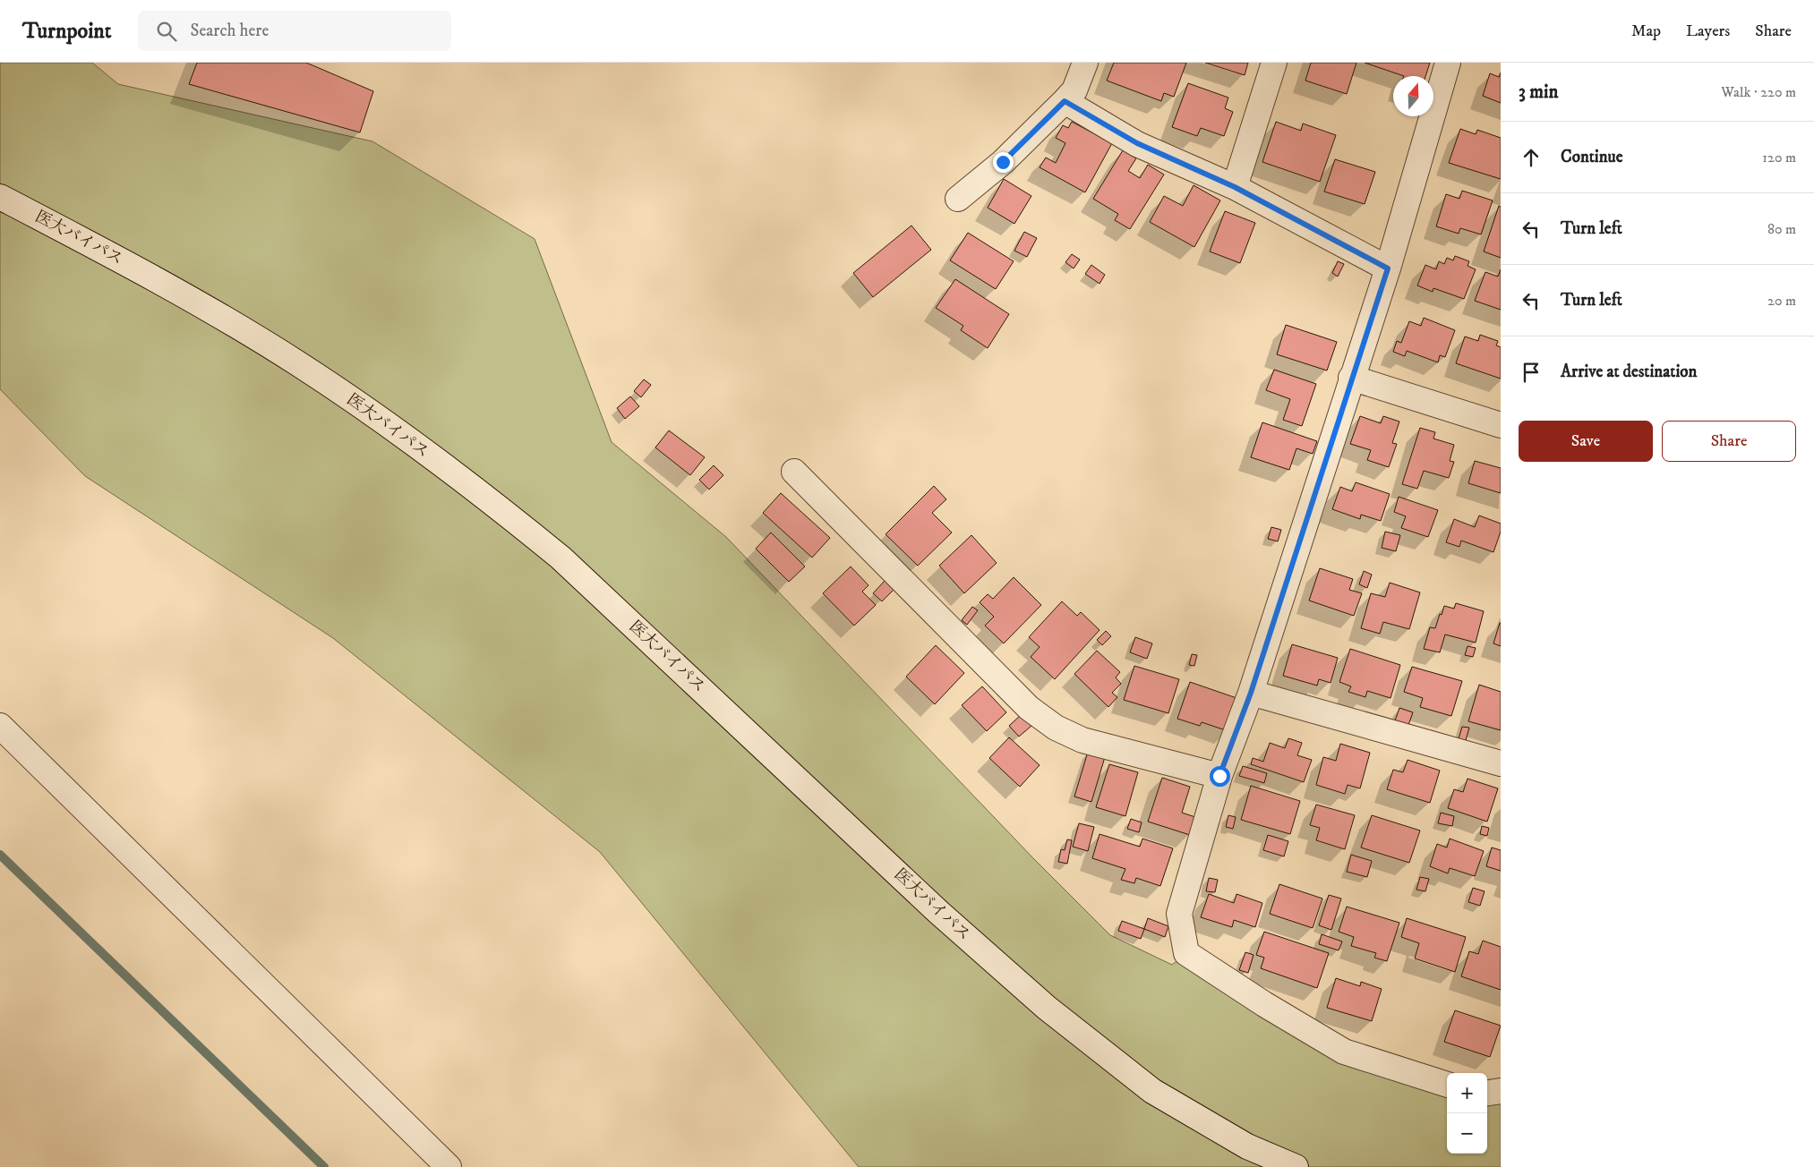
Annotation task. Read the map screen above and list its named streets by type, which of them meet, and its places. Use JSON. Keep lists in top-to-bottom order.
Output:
{
  "streets": {
    "street": ["医大バイパス"]
  },
  "north": "top",
  "page": {
    "header": "Turnpoint",
    "search": "Search here",
    "nav": ["Map", "Layers", "Share"],
    "heading": ["3 min", "Walk · 220 m"],
    "list": [
      ["Continue", "120 m"],
      ["Turn left", "80 m"],
      ["Turn left", "20 m"],
      "Arrive at destination"
    ],
    "buttons": ["Save", "Share"],
    "map_buttons": ["+", "−"]
  }
}
